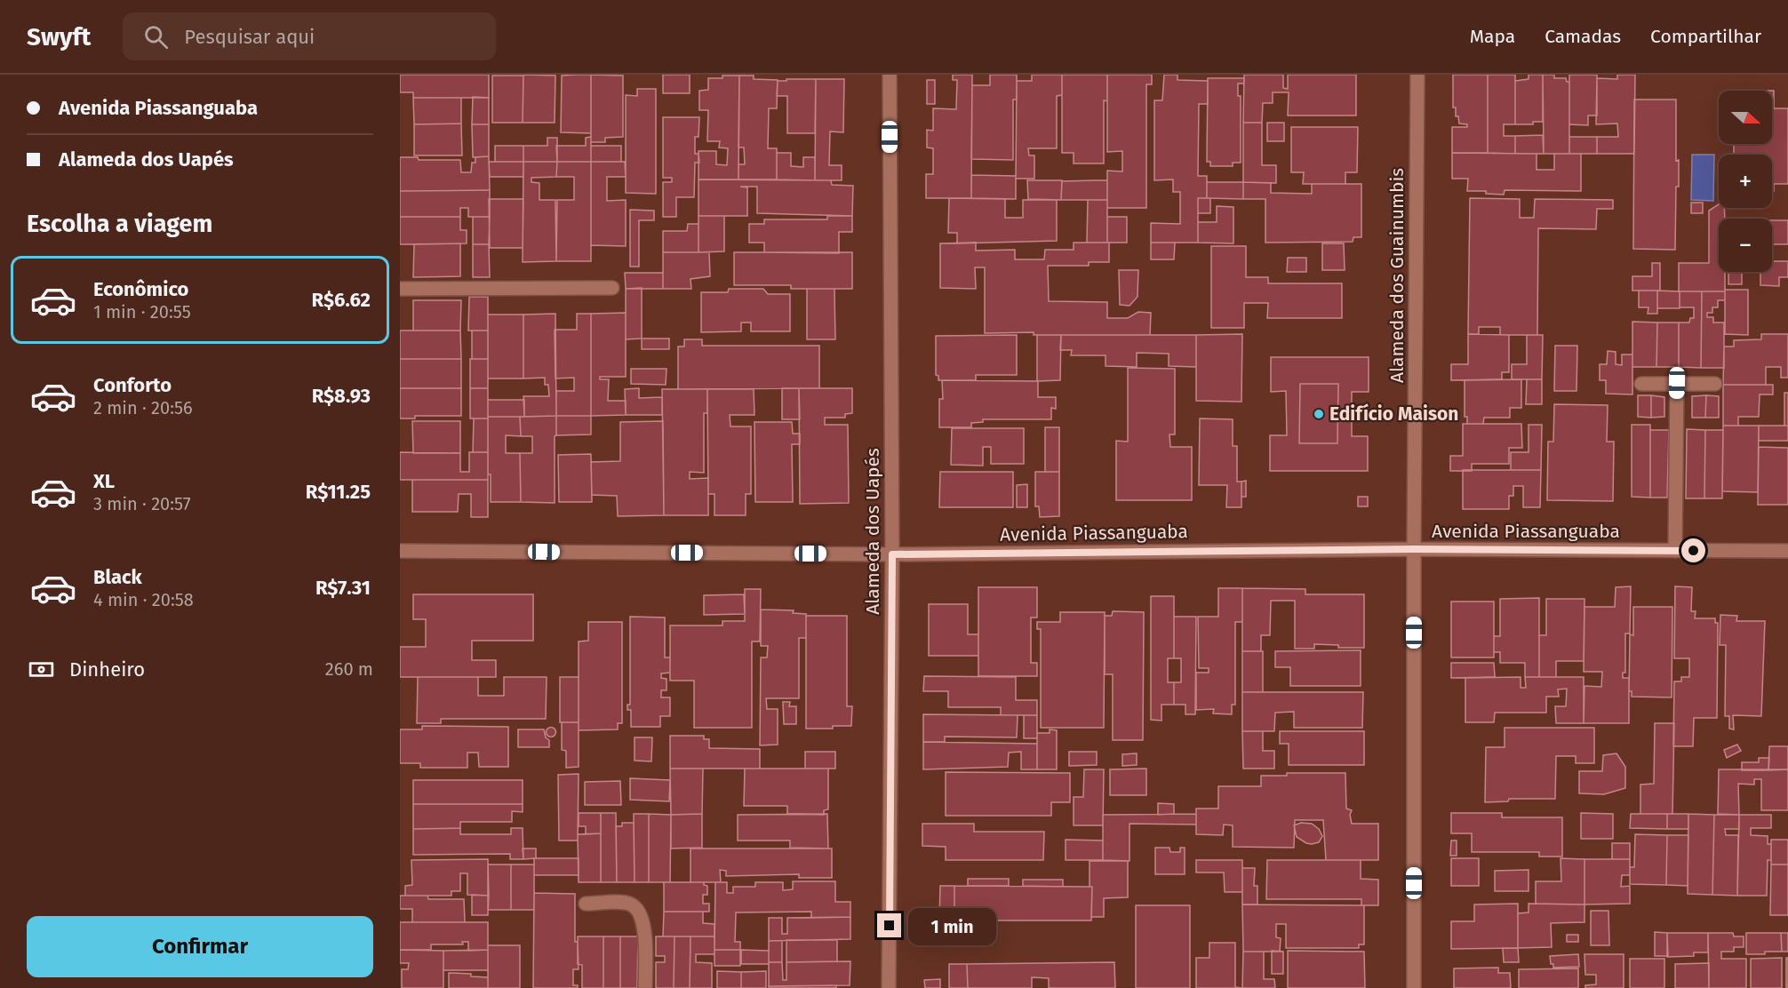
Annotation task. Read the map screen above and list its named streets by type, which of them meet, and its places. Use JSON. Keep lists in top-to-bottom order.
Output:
{
  "streets": {
    "street": ["Alameda dos Guainumbis", "Alameda dos Uapés", "Avenida Piassanguaba"]
  },
  "crossings": [
    ["Alameda dos Guainumbis", "Avenida Piassanguaba"],
    ["Alameda dos Uapés", "Avenida Piassanguaba"]
  ],
  "places": ["Edifício Maison"],
  "north": "right",
  "page": {
    "header": "Swyft",
    "search": "Pesquisar aqui",
    "nav": ["Mapa", "Camadas", "Compartilhar"],
    "banner": ["Avenida Piassanguaba", "Alameda dos Uapés"],
    "map_buttons": ["+", "−"],
    "heading": "Escolha a viagem",
    "list": [
      {
        "name": "Econômico",
        "note": "1 min · 20:55",
        "value": "R$6.62"
      },
      {
        "name": "Conforto",
        "note": "2 min · 20:56",
        "value": "R$8.93"
      },
      {
        "name": "XL",
        "note": "3 min · 20:57",
        "value": "R$11.25"
      },
      {
        "name": "Black",
        "note": "4 min · 20:58",
        "value": "R$7.31"
      }
    ],
    "pay": ["Dinheiro", "260 m"],
    "buttons": "Confirmar",
    "bubble": "1 min"
  }
}
